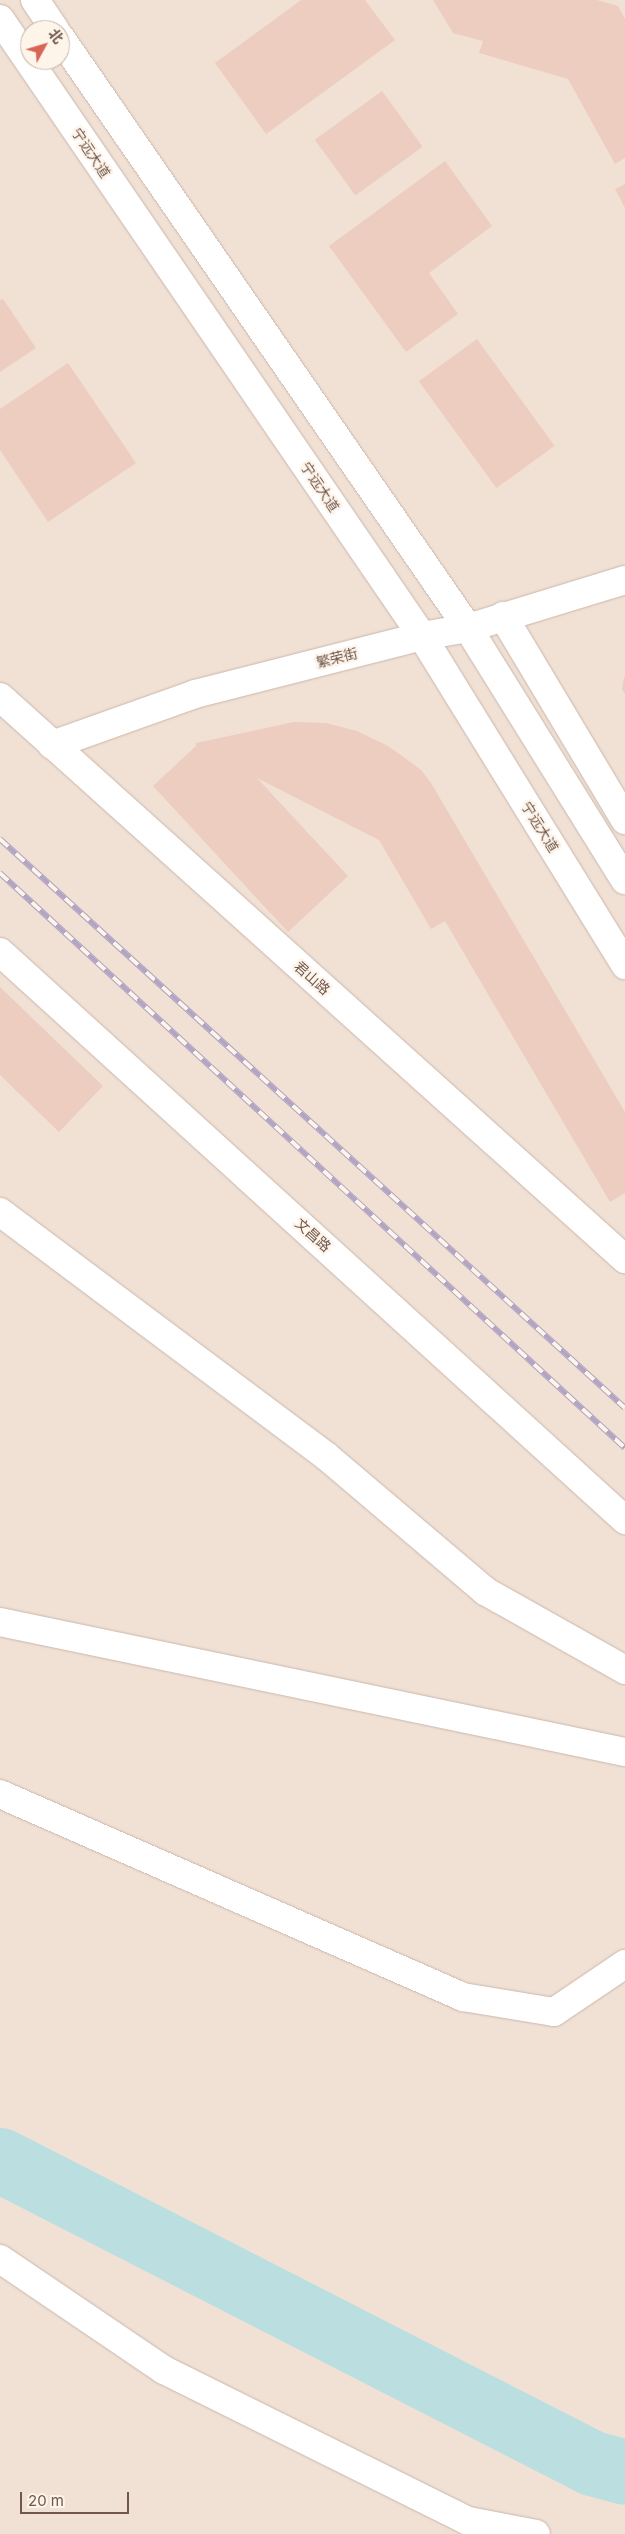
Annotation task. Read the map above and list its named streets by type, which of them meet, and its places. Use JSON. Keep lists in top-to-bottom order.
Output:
{
  "streets": {
    "street": [
      "宁远大道",
      "繁荣街",
      "君山路",
      "文昌路"
    ]
  },
  "crossings": [
    ["宁远大道", "繁荣街"],
    ["繁荣街", "君山路"]
  ],
  "scale_bar": "20 m",
  "north": "top right"
}
